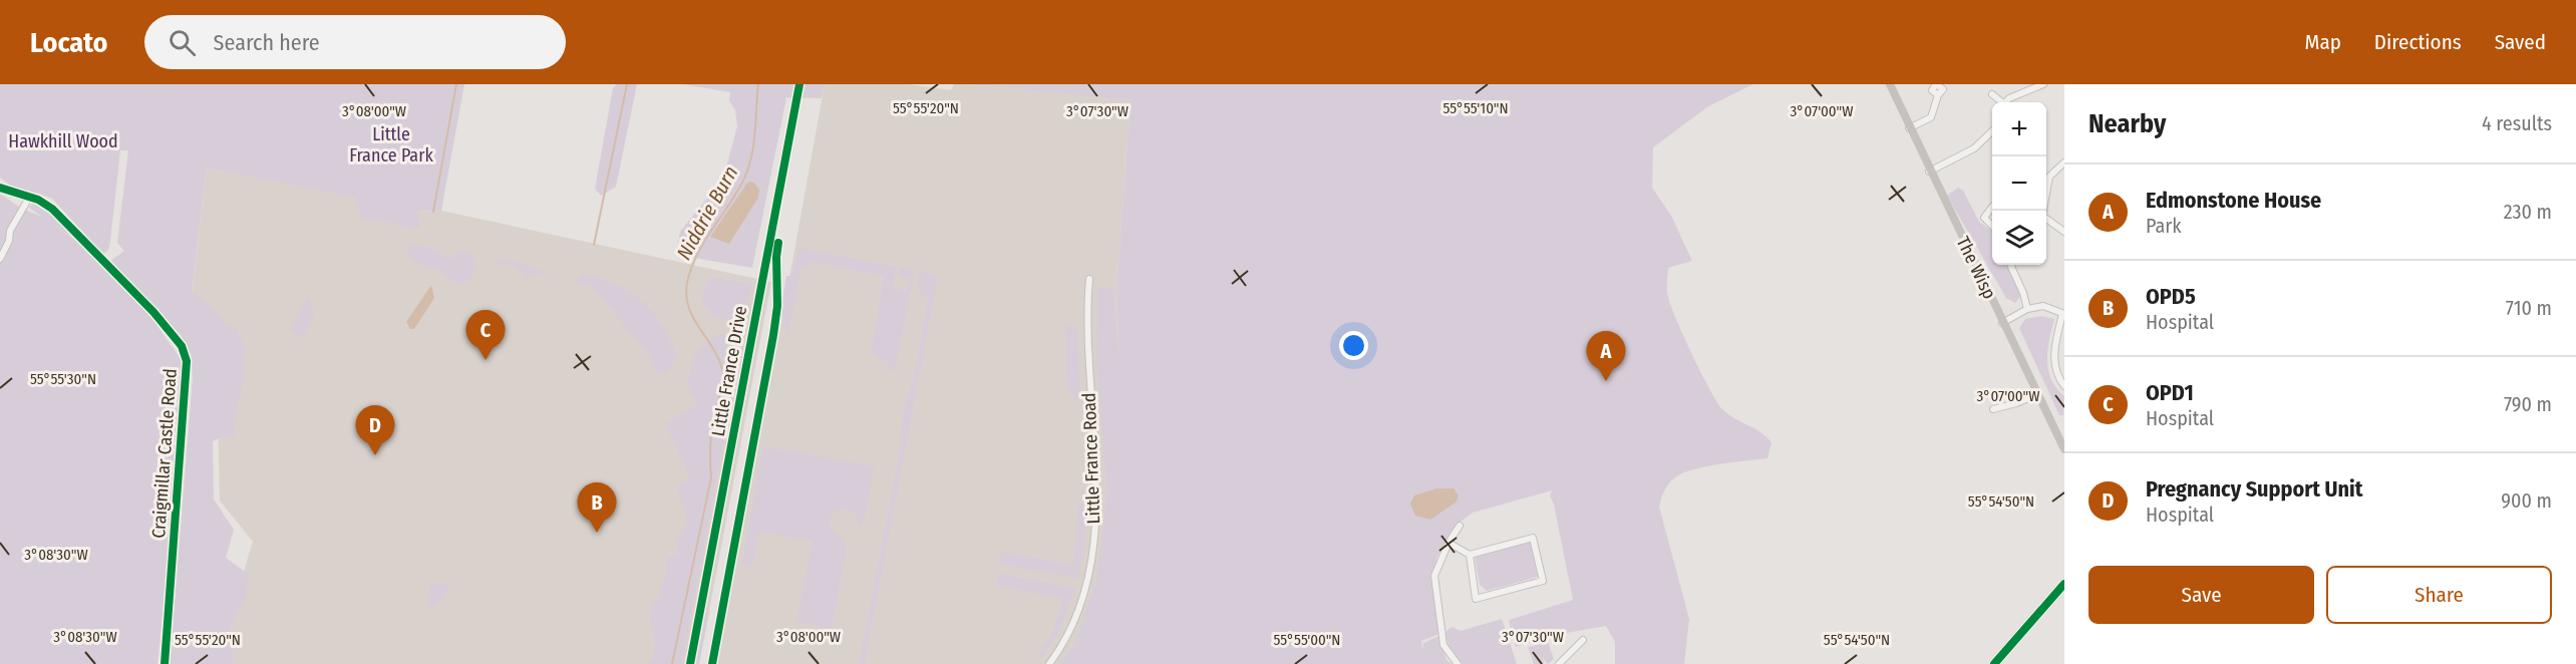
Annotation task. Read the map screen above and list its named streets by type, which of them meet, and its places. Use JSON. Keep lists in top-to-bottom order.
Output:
{
  "streets": {
    "street": [
      "The Wisp",
      "Little France Drive",
      "Craigmillar Castle Road",
      "Little France Road"
    ]
  },
  "water": ["Niddrie Burn"],
  "parks": ["Little France Park", "Hawkhill Wood"],
  "page": {
    "header": "Locato",
    "search": "Search here",
    "nav": ["Map", "Directions", "Saved"],
    "heading": ["Nearby", "4 results"],
    "map_buttons": ["+", "−"],
    "list": [
      {
        "mark": "A",
        "name": "Edmonstone House",
        "note": "Park",
        "value": "230 m"
      },
      {
        "mark": "B",
        "name": "OPD5",
        "note": "Hospital",
        "value": "710 m"
      },
      {
        "mark": "C",
        "name": "OPD1",
        "note": "Hospital",
        "value": "790 m"
      },
      {
        "mark": "D",
        "name": "Pregnancy Support Unit",
        "note": "Hospital",
        "value": "900 m"
      }
    ],
    "pins": [
      "C",
      "A",
      "D",
      "B"
    ],
    "buttons": ["Save", "Share"]
  },
  "coordinates": [
    "55°55'10\"N",
    "55°55'20\"N",
    "3°08'00\"W",
    "3°07'30\"W",
    "3°07'00\"W",
    "55°55'30\"N",
    "55°54'50\"N",
    "3°08'30\"W",
    "55°55'00\"N"
  ]
}
